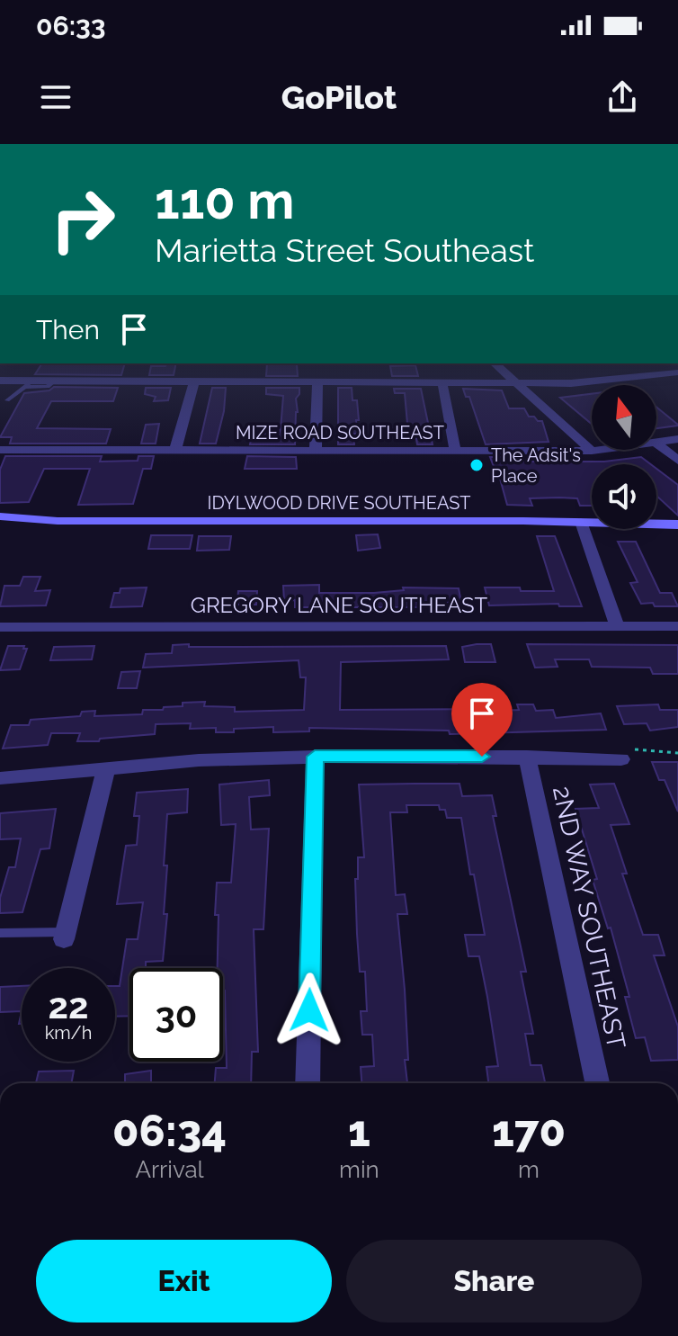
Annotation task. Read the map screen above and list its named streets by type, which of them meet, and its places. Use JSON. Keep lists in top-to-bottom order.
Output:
{
  "streets": {
    "street": [
      "MIZE ROAD SOUTHEAST",
      "IDYLWOOD DRIVE SOUTHEAST",
      "GREGORY LANE SOUTHEAST",
      "2ND WAY SOUTHEAST"
    ]
  },
  "places": ["The Adsit's Place"],
  "north": "top",
  "page": {
    "status": "06:33",
    "header": "GoPilot",
    "turn": ["110 m", "Marietta Street Southeast"],
    "then": "Then",
    "speed": "22 km/h",
    "limit": "30",
    "eta": [
      "06:34",
      "Arrival",
      "1",
      "min",
      "170",
      "m"
    ],
    "buttons": ["Exit", "Share"]
  }
}
